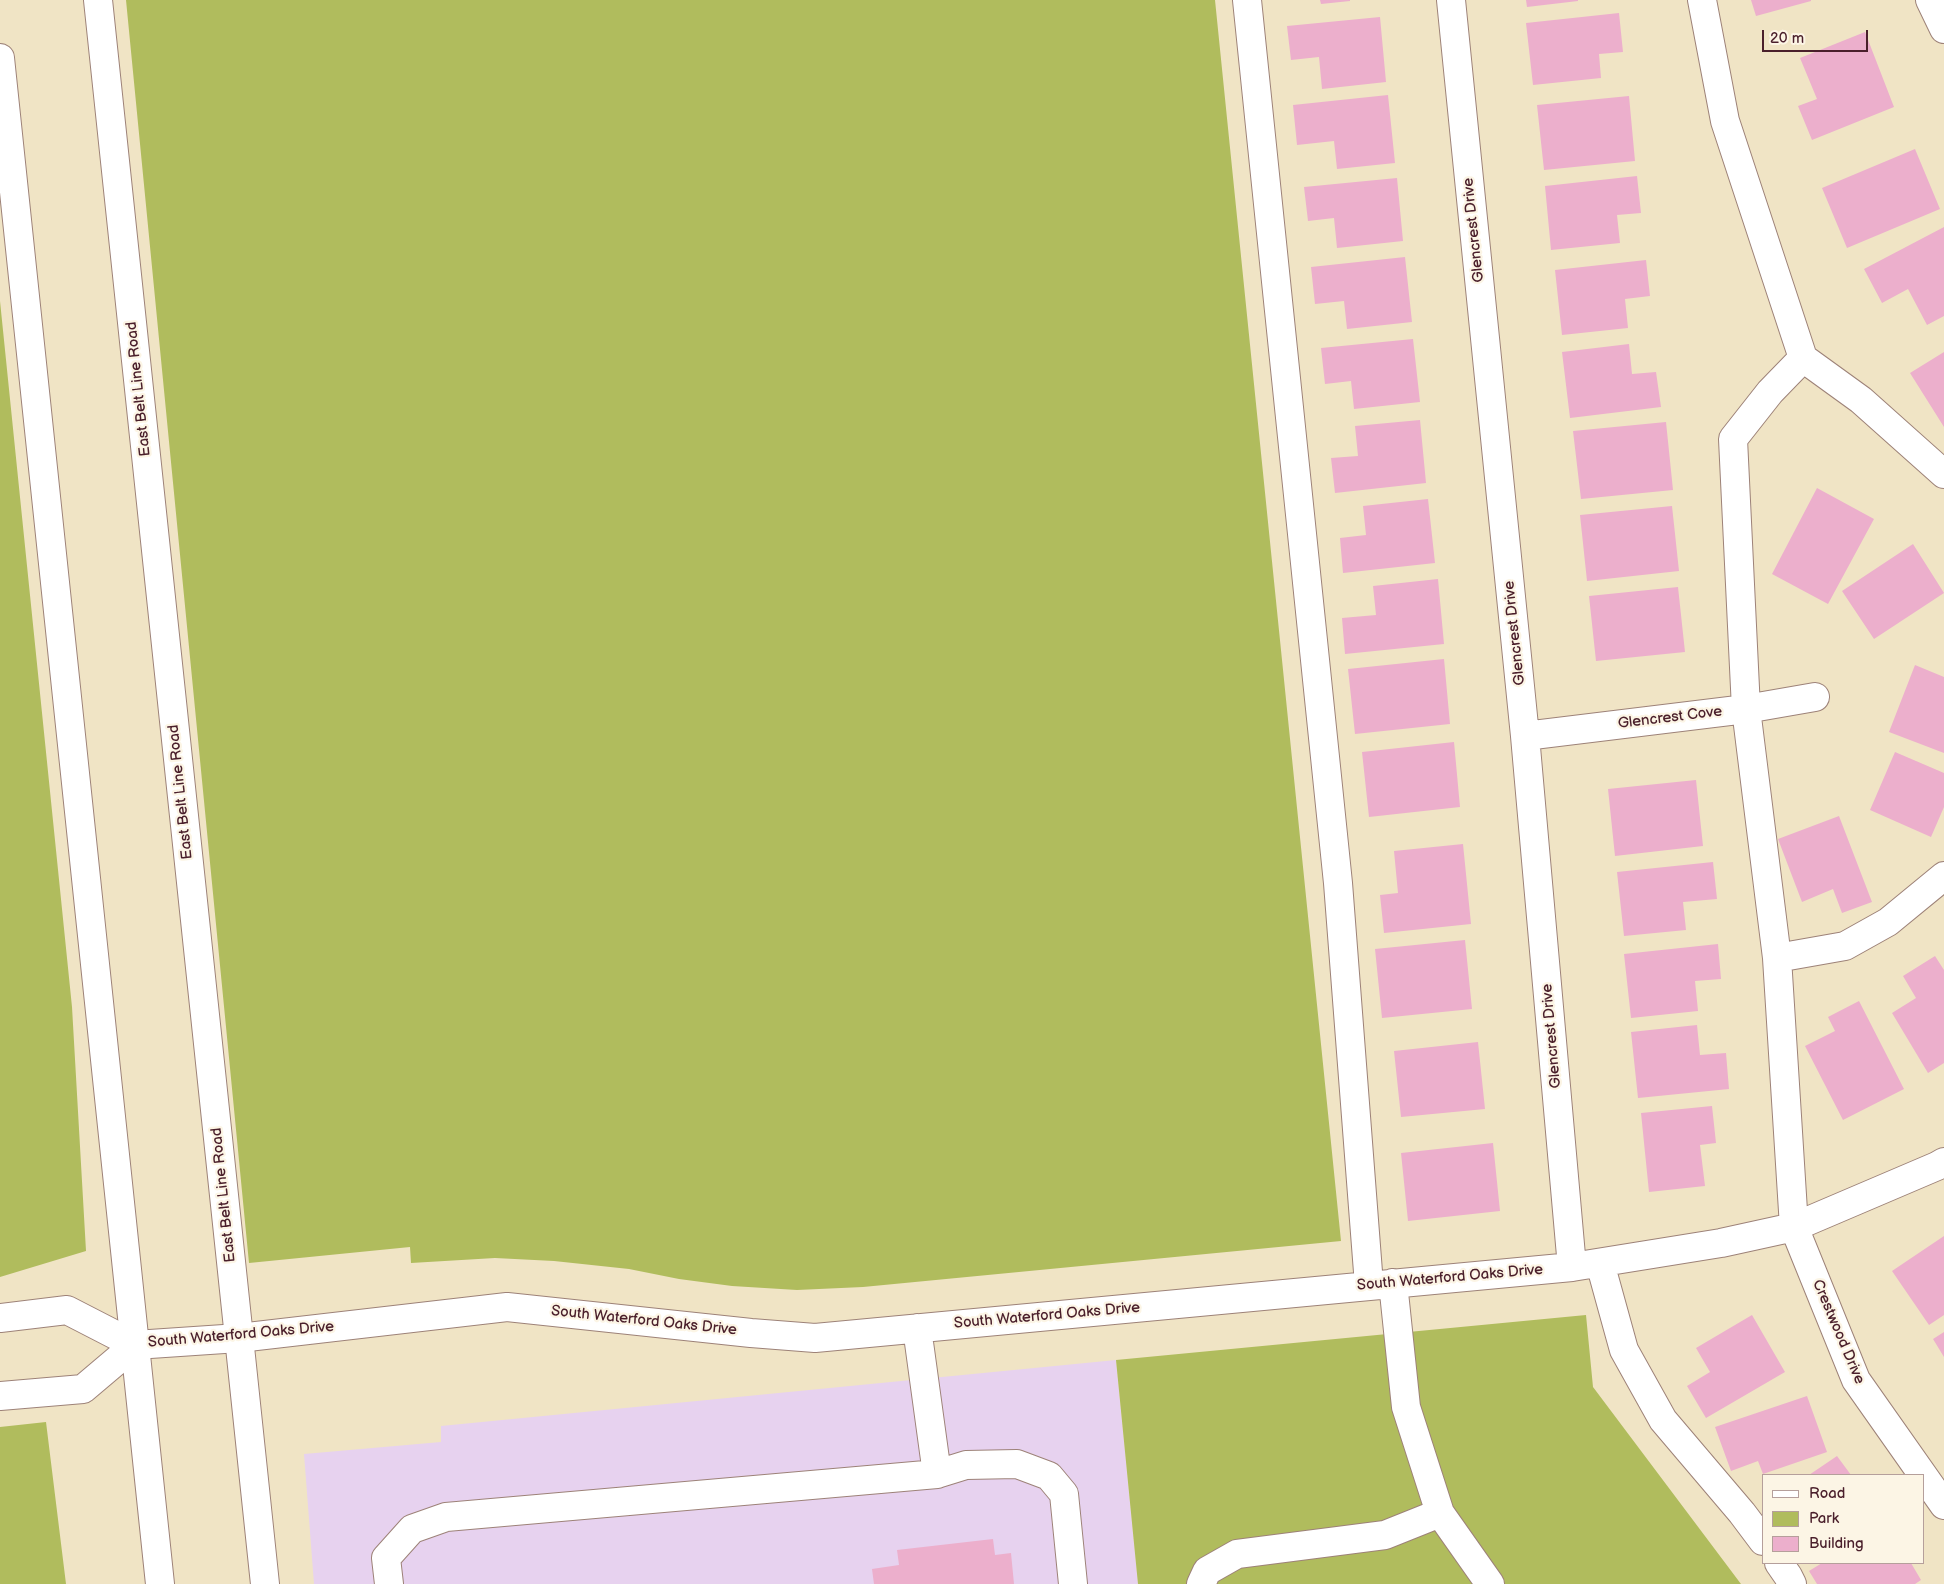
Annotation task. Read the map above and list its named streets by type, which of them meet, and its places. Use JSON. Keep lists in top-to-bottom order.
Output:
{
  "streets": {
    "street": [
      "Glencrest Drive",
      "East Belt Line Road",
      "Glencrest Cove",
      "South Waterford Oaks Drive",
      "Crestwood Drive"
    ]
  },
  "crossings": [
    ["Glencrest Drive", "Glencrest Cove"],
    ["Glencrest Drive", "South Waterford Oaks Drive"],
    ["East Belt Line Road", "South Waterford Oaks Drive"],
    ["Glencrest Cove", "Crestwood Drive"],
    ["South Waterford Oaks Drive", "Crestwood Drive"]
  ],
  "legend": ["Road", "Park", "Building"],
  "scale_bar": "20 m"
}
